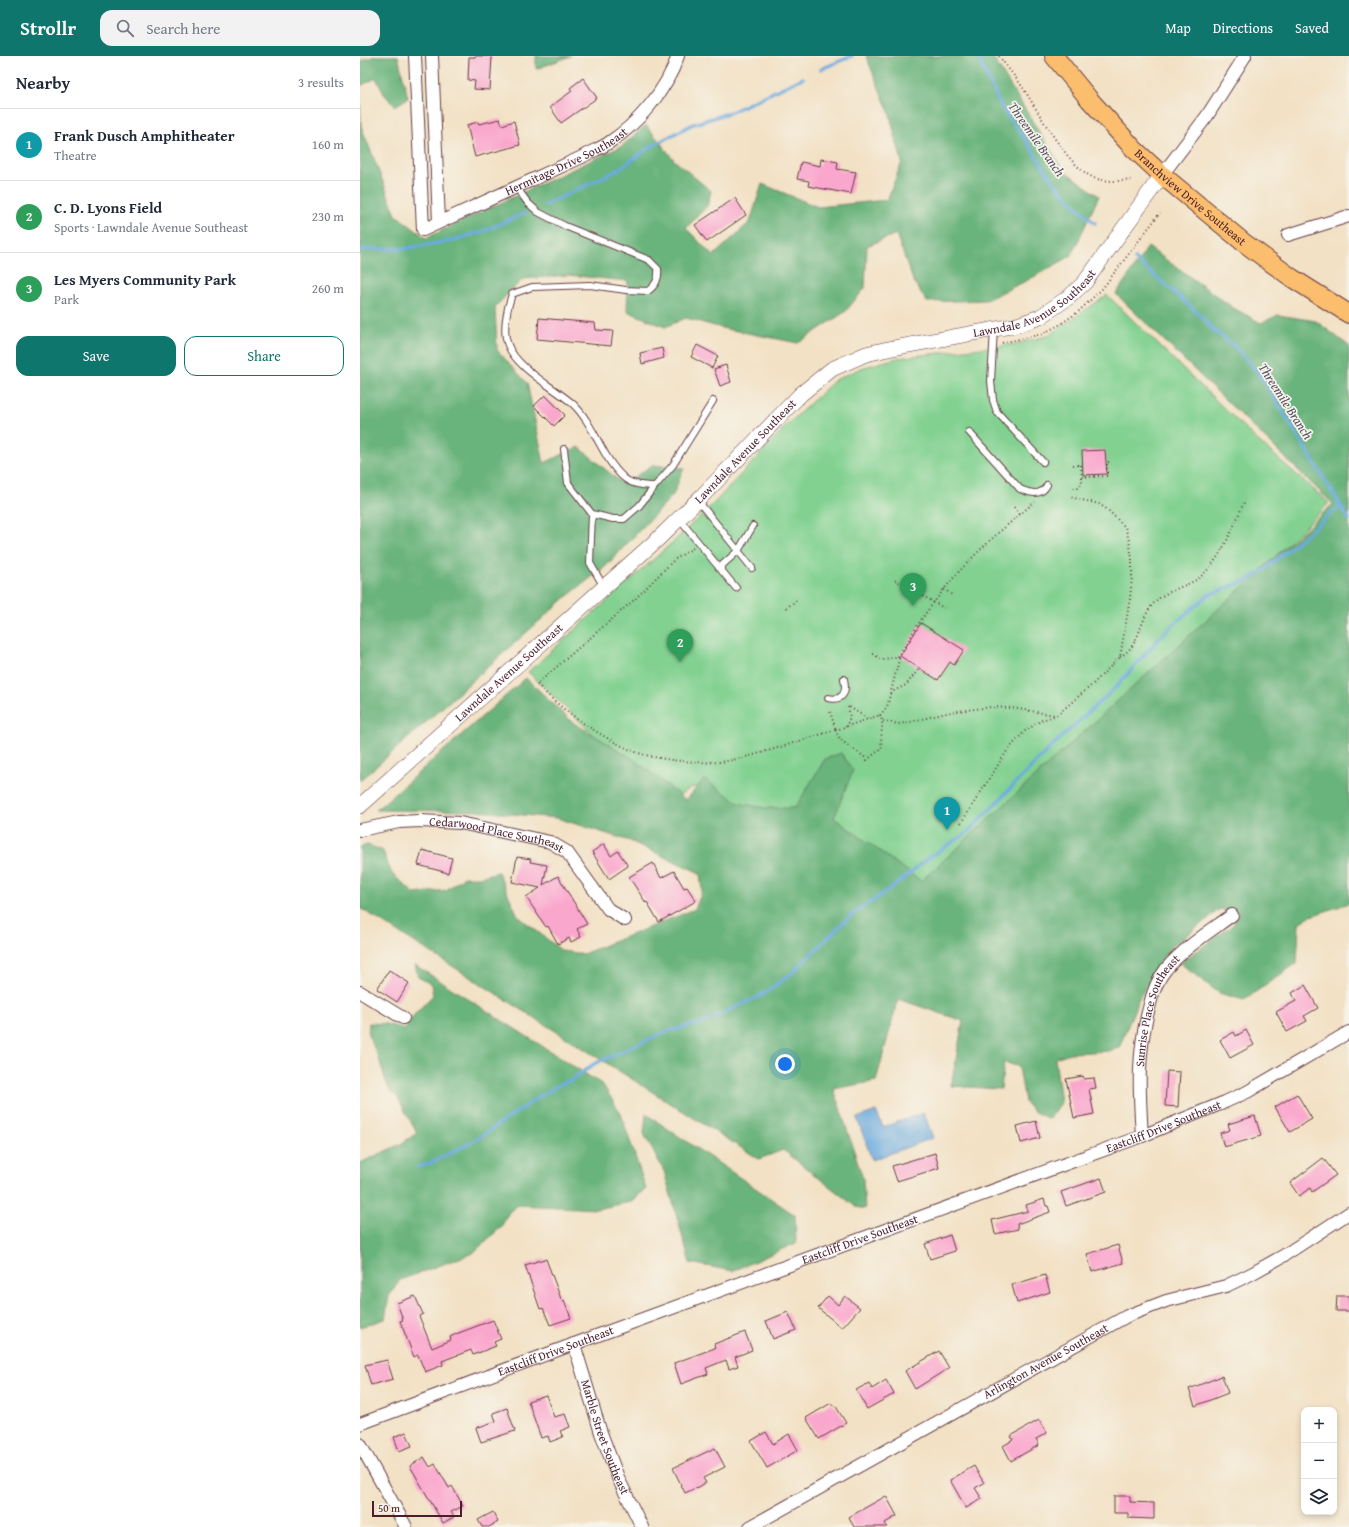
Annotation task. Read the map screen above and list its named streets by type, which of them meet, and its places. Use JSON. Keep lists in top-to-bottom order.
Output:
{
  "streets": {
    "main road": ["Branchview Drive Southeast"],
    "street": [
      "Hermitage Drive Southeast",
      "Lawndale Avenue Southeast",
      "Cedarwood Place Southeast",
      "Sunrise Place Southeast",
      "Eastcliff Drive Southeast",
      "Arlington Avenue Southeast",
      "Marble Street Southeast"
    ]
  },
  "crossings": [
    ["Branchview Drive Southeast", "Lawndale Avenue Southeast"],
    ["Sunrise Place Southeast", "Eastcliff Drive Southeast"],
    ["Eastcliff Drive Southeast", "Marble Street Southeast"]
  ],
  "water": ["Threemile Branch"],
  "scale_bar": "50 m",
  "page": {
    "header": "Strollr",
    "search": "Search here",
    "nav": ["Map", "Directions", "Saved"],
    "heading": ["Nearby", "3 results"],
    "list": [
      {
        "mark": "1",
        "name": "Frank Dusch Amphitheater",
        "note": "Theatre",
        "value": "160 m"
      },
      {
        "mark": "2",
        "name": "C. D. Lyons Field",
        "note": "Sports · Lawndale Avenue Southeast",
        "value": "230 m"
      },
      {
        "mark": "3",
        "name": "Les Myers Community Park",
        "note": "Park",
        "value": "260 m"
      }
    ],
    "buttons": ["Save", "Share"],
    "pins": ["3", "2", "1"],
    "map_buttons": ["+", "−"],
    "scale": "50 m"
  }
}
